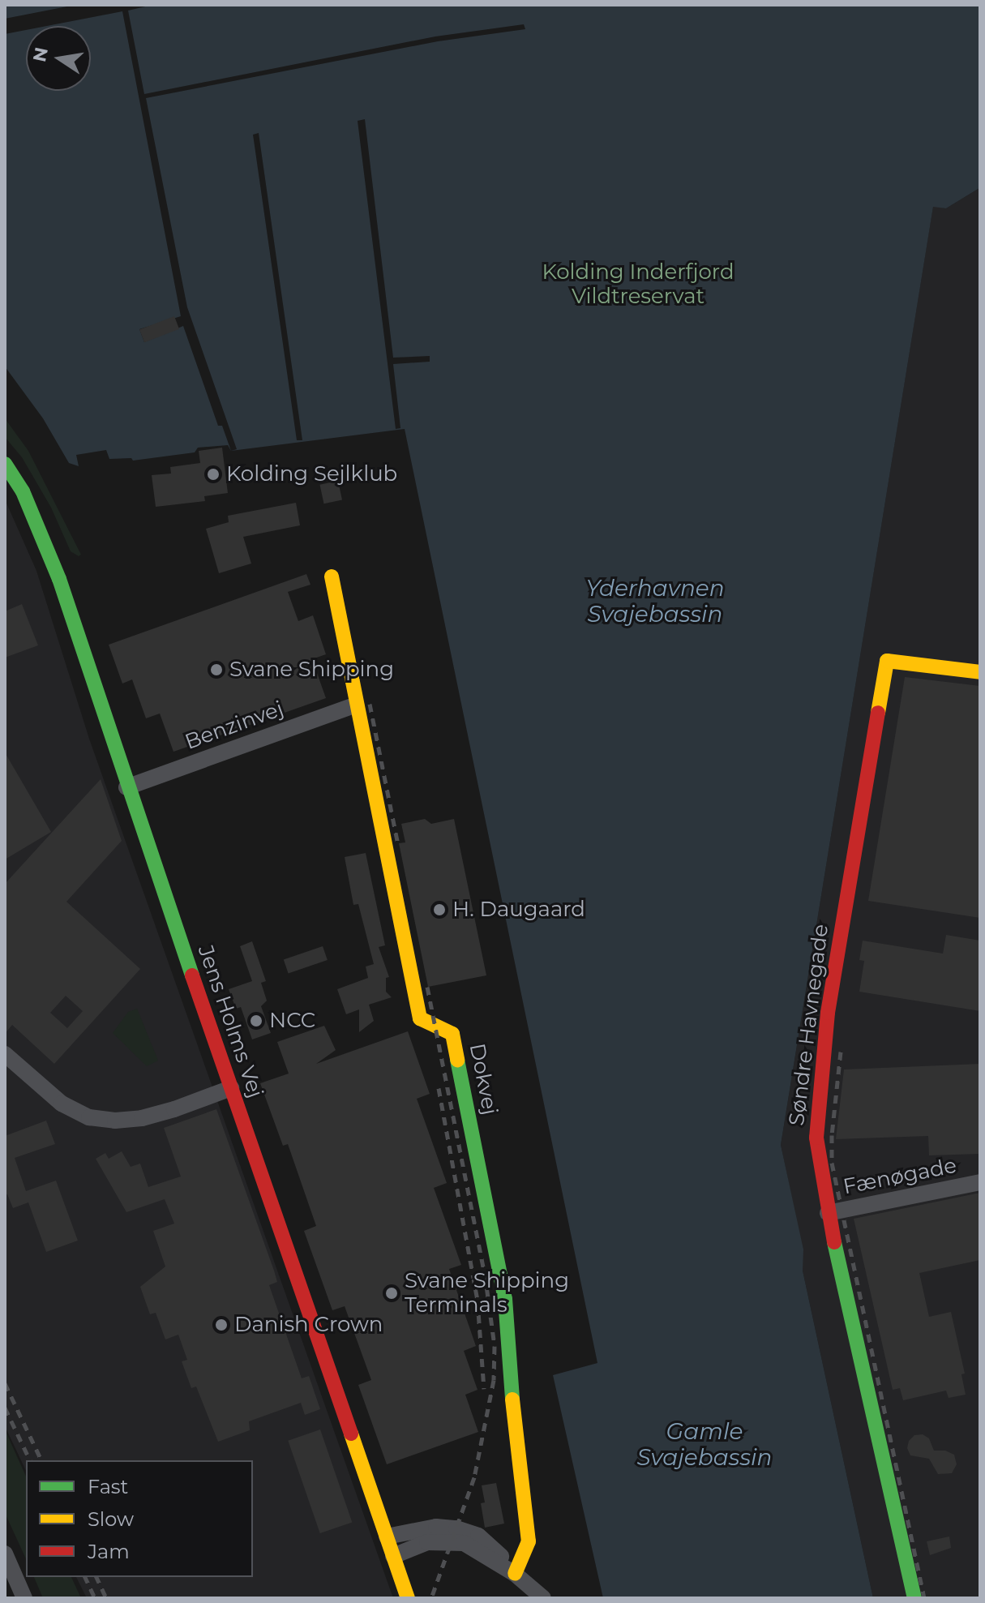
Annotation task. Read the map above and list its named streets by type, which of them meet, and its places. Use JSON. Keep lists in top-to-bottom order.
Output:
{
  "streets": {
    "street": [
      "Benzinvej",
      "Jens Holms Vej",
      "Søndre Havnegade",
      "Dokvej",
      "Fænøgade"
    ]
  },
  "crossings": [
    ["Benzinvej", "Jens Holms Vej"],
    ["Benzinvej", "Dokvej"],
    ["Søndre Havnegade", "Fænøgade"]
  ],
  "water": ["Yderhavnen Svajebassin", "Gamle Svajebassin"],
  "parks": ["Kolding Inderfjord Vildtreservat"],
  "places": [
    "Kolding Sejlklub",
    "Svane Shipping",
    "H. Daugaard",
    "NCC",
    "Svane Shipping Terminals",
    "Danish Crown"
  ],
  "legend": ["Fast", "Slow", "Jam"],
  "north": "left"
}
